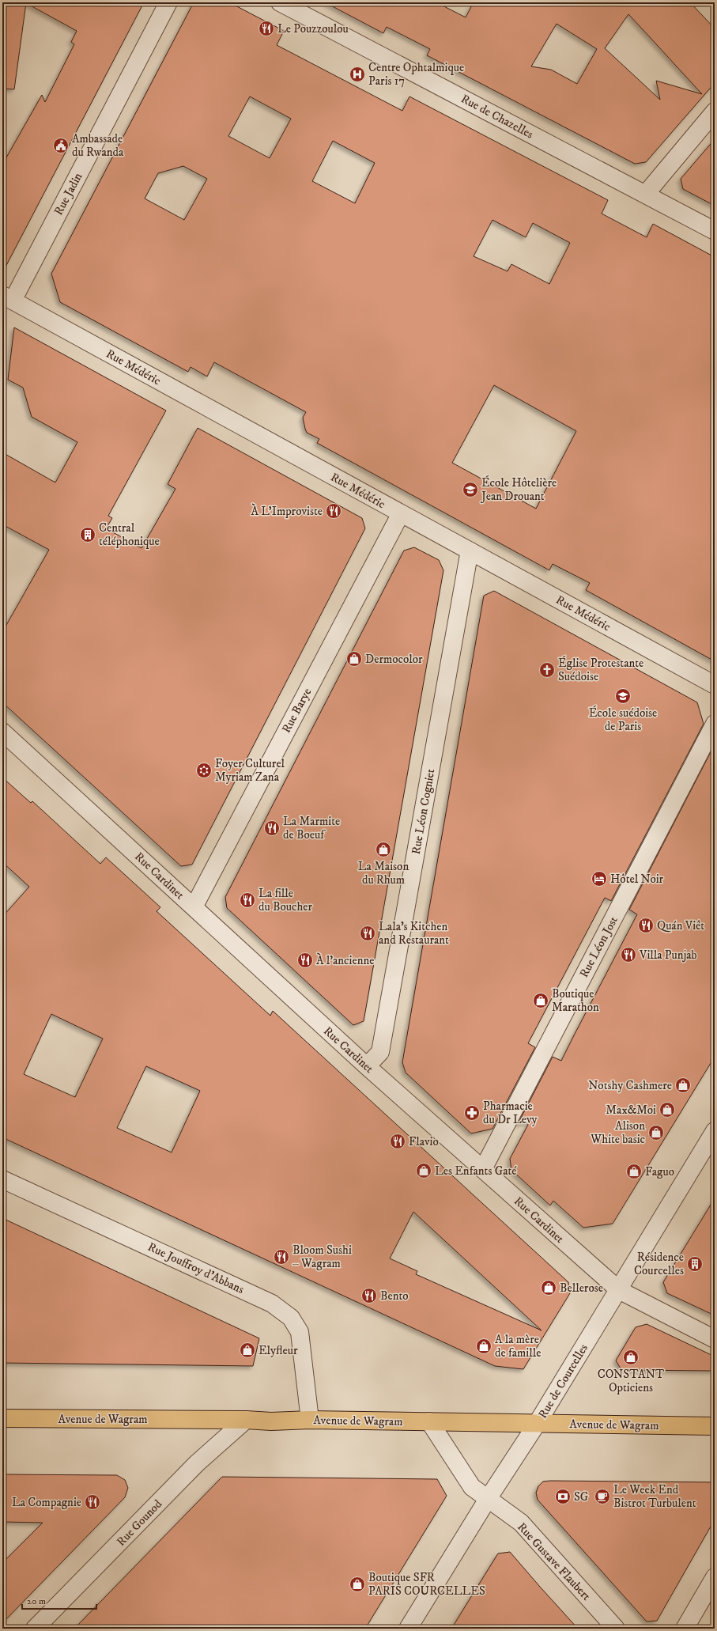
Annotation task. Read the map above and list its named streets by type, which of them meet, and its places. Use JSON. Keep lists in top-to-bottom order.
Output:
{
  "streets": {
    "main road": ["Avenue de Wagram"],
    "street": [
      "Rue de Chazelles",
      "Rue Jadin",
      "Rue Médéric",
      "Rue Barye",
      "Rue Léon Cogniet",
      "Rue Cardinet",
      "Rue Léon Jost",
      "Rue Jouffroy d'Abbans",
      "Rue de Courcelles",
      "Rue Gounod",
      "Rue Gustave Flaubert"
    ]
  },
  "crossings": [
    ["Rue Jadin", "Rue Médéric"],
    ["Rue Médéric", "Rue Barye"],
    ["Rue Médéric", "Rue Léon Cogniet"],
    ["Rue Barye", "Rue Cardinet"],
    ["Rue Léon Cogniet", "Rue Cardinet"],
    ["Rue Cardinet", "Rue Léon Jost"],
    ["Rue Cardinet", "Rue de Courcelles"],
    ["Rue Jouffroy d'Abbans", "Avenue de Wagram"],
    ["Rue de Courcelles", "Avenue de Wagram"],
    ["Rue de Courcelles", "Rue Gustave Flaubert"],
    ["Avenue de Wagram", "Rue Gounod"],
    ["Avenue de Wagram", "Rue Gustave Flaubert"]
  ],
  "places": {
    "restaurant": [
      "Le Pouzzoulou",
      "À L'Improviste",
      "La Marmite de Boeuf",
      "La fille du Boucher",
      "Quán Viêt",
      "Lala's Kitchen and Restaurant",
      "Villa Punjab",
      "À l'ancienne",
      "Flavio",
      "Bloom Sushi – Wagram",
      "Bento",
      "La Compagnie"
    ],
    "hospital": ["Centre Ophtalmique Paris 17"],
    "public building": ["Ambassade du Rwanda"],
    "school or university": ["École Hôtelière Jean Drouant", "École suédoise de Paris"],
    "building": ["Central téléphonique", "Résidence Courcelles"],
    "shop": [
      "Dermocolor",
      "La Maison du Rhum",
      "Boutique Marathon",
      "Notshy Cashmere",
      "Max&Moi",
      "Alison White basic",
      "Les Enfants Gaté",
      "Faguo",
      "Bellerose",
      "A la mère de famille",
      "Elyfleur",
      "CONSTANT Opticiens",
      "Boutique SFR PARIS COURCELLES"
    ],
    "church": ["Église Protestante Suédoise"],
    "synagogue": ["Foyer Culturel Myriam Zana"],
    "hotel": ["Hôtel Noir"],
    "pharmacy": ["Pharmacie du Dr Levy"],
    "bank": ["SG"],
    "cafe": ["Le Week End Bistrot Turbulent"]
  },
  "scale_bar": "20 m"
}
